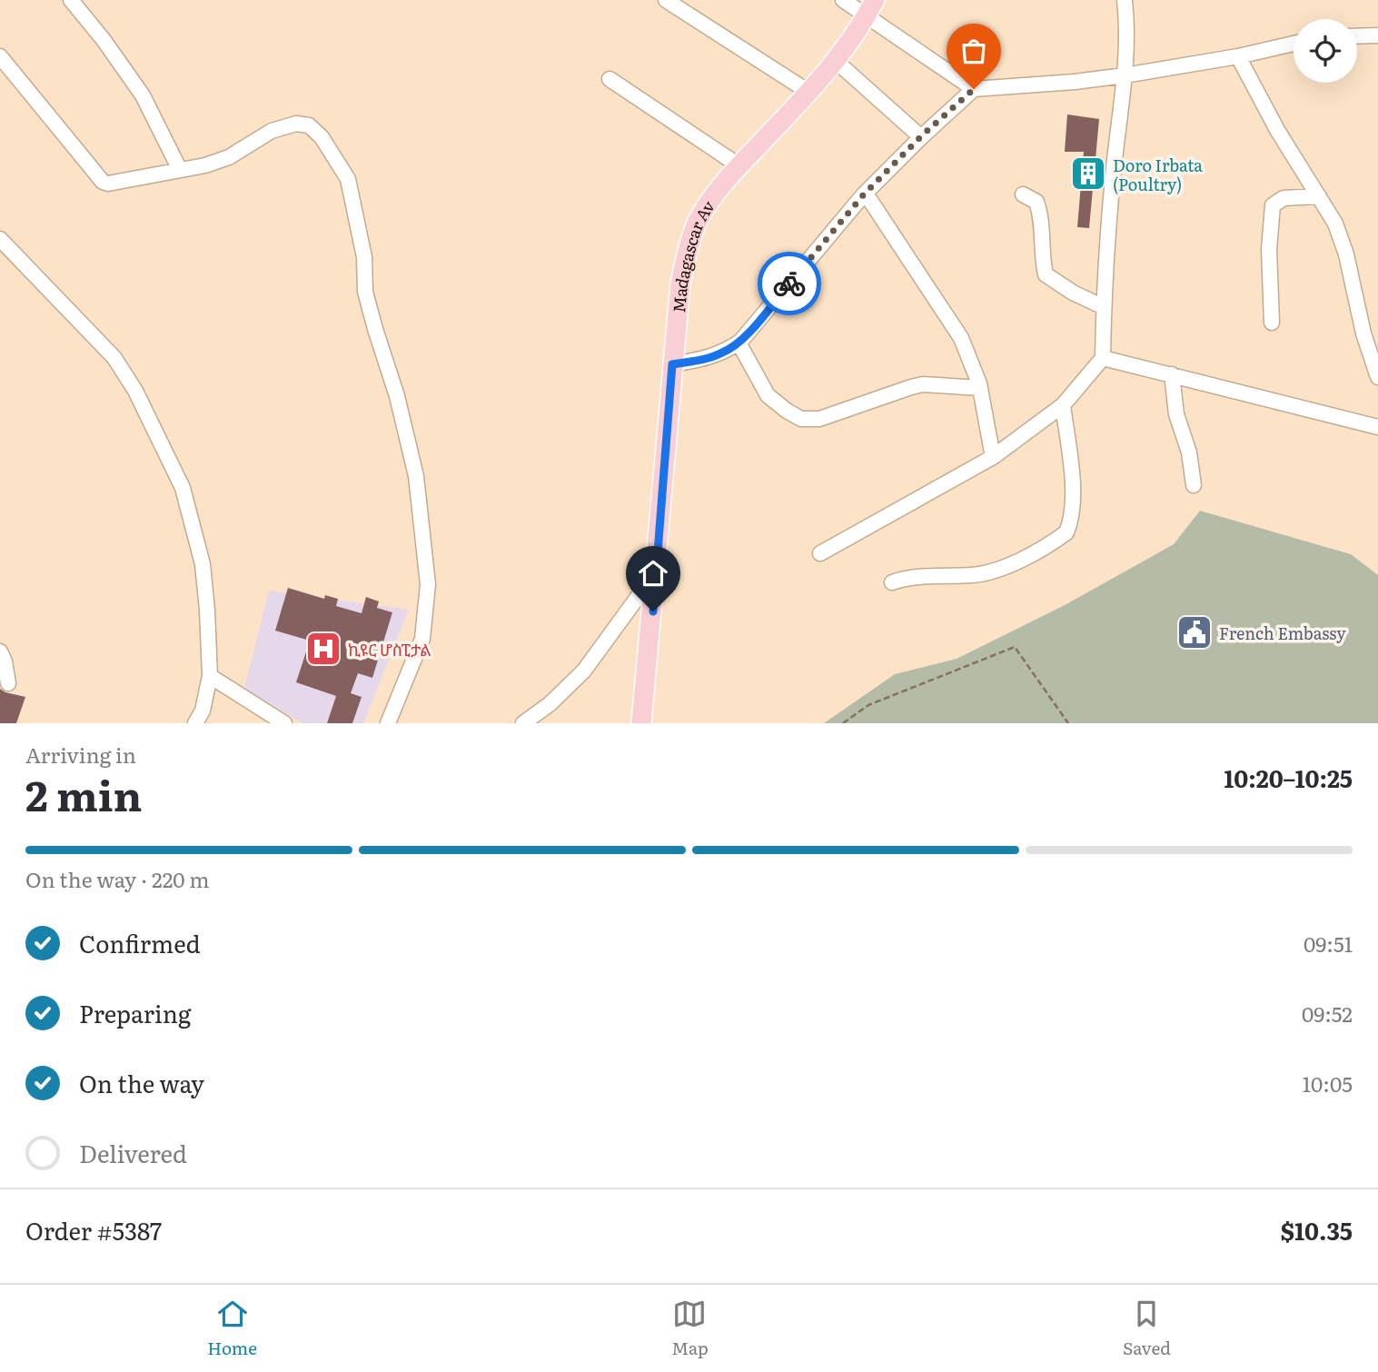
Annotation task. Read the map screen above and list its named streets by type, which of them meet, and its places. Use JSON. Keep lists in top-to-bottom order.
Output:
{
  "streets": {
    "main road": ["Madagascar Av"]
  },
  "places": {
    "building": ["Doro Irbata (Poultry)"],
    "public building": ["French Embassy"],
    "hospital": ["ኪዩር ሆስፒታል"]
  },
  "page": {
    "heading": ["2 min", "Arriving in", "10:20–10:25"],
    "panel": ["Order #5387", "$10.35"],
    "bar": "On the way · 220 m",
    "list": [
      ["Confirmed", "09:51"],
      ["Preparing", "09:52"],
      ["On the way", "10:05"],
      "Delivered"
    ],
    "tabs": ["Home", "Map", "Saved"]
  }
}
